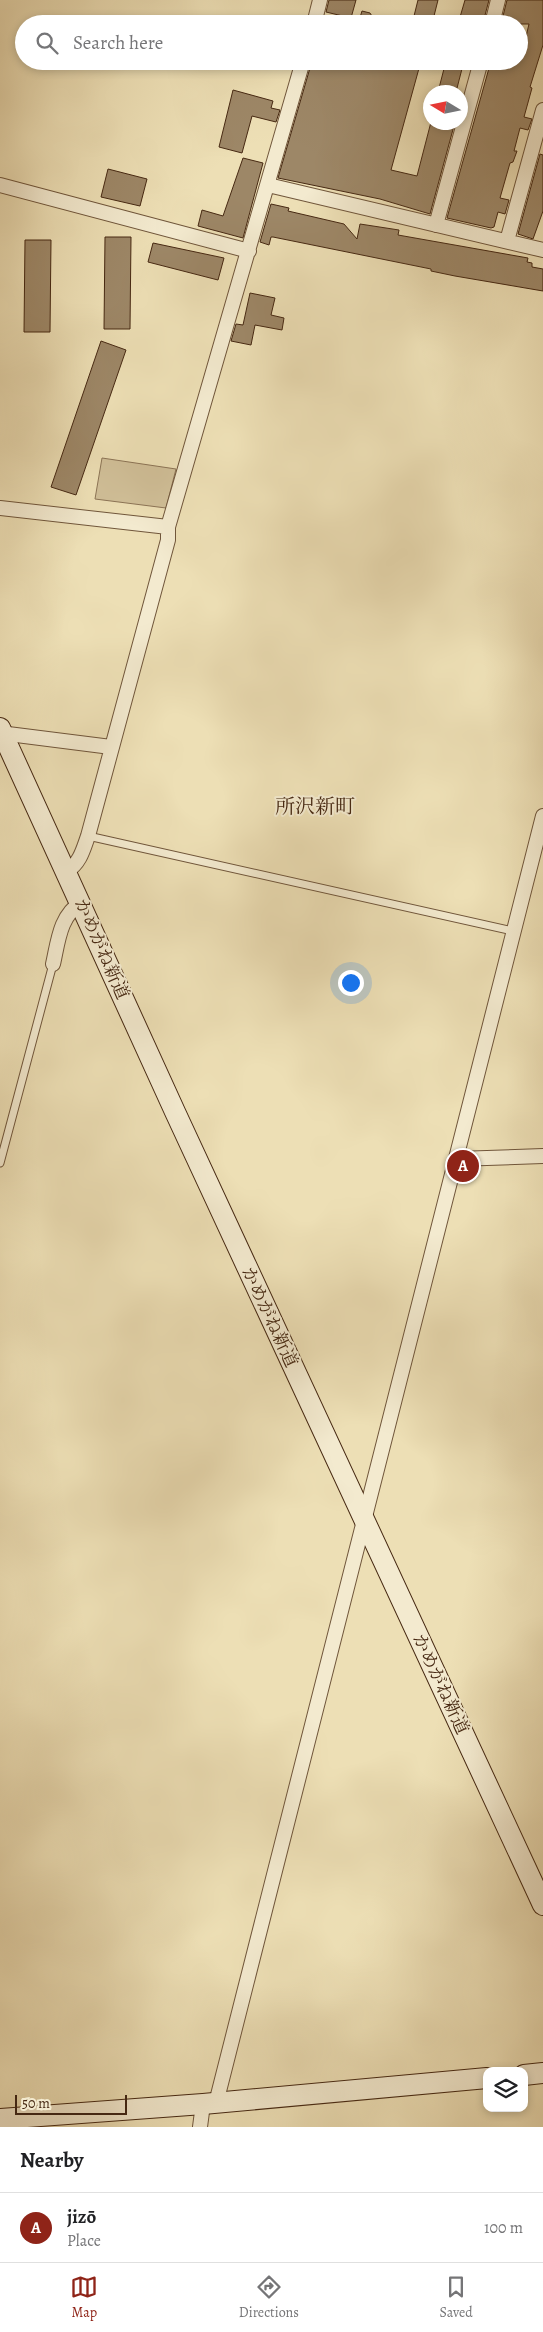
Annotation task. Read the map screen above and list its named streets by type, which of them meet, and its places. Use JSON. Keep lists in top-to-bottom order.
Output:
{
  "streets": {
    "street": ["かめがね新道"]
  },
  "districts": ["所沢新町"],
  "scale_bar": "50 m",
  "north": "left",
  "page": {
    "search": "Search here",
    "pins": "A",
    "scale": "50 m",
    "heading": "Nearby",
    "list": [
      {
        "mark": "A",
        "name": "jizō",
        "note": "Place",
        "value": "100 m"
      }
    ],
    "nav": ["Map", "Directions", "Saved"]
  }
}
